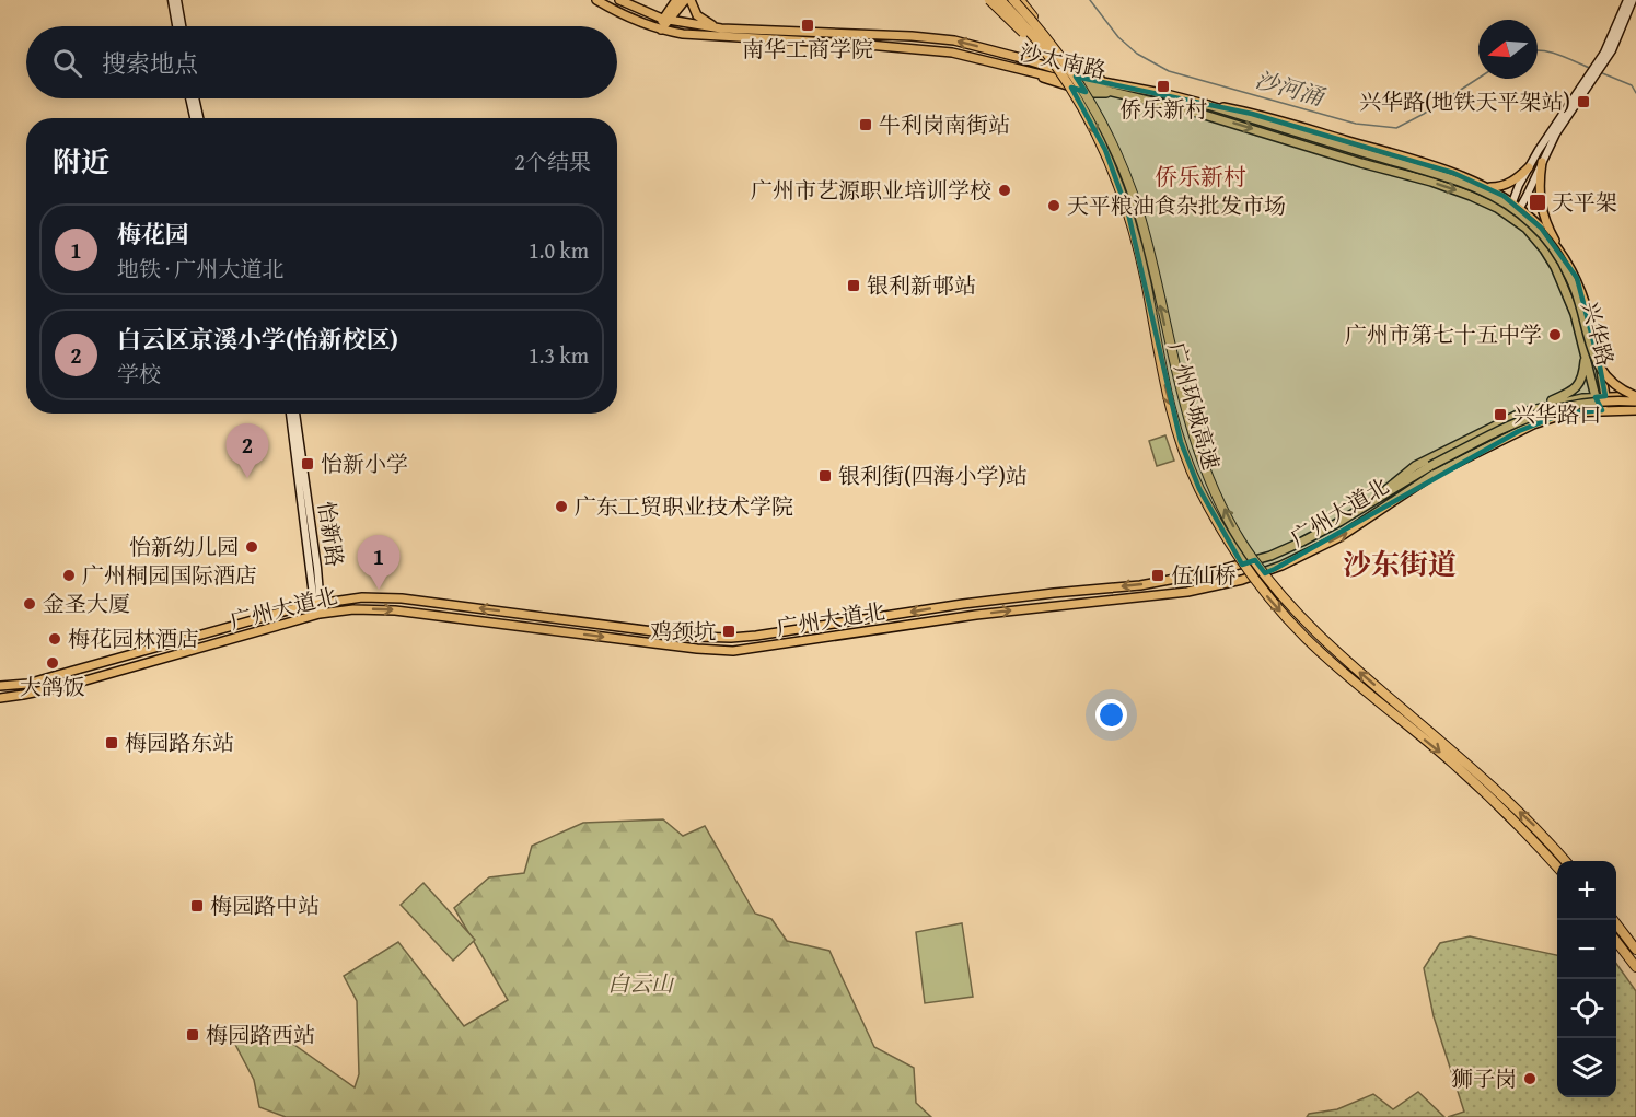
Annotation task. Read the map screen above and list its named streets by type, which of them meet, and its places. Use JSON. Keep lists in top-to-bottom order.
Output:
{
  "streets": {
    "highway": ["广州环城高速"],
    "main road": [
      "沙太南路",
      "兴华路",
      "广州大道北",
      "怡新路"
    ]
  },
  "crossings": [
    ["沙太南路", "兴华路"],
    ["兴华路", "广州大道北"],
    ["广州大道北", "怡新路"]
  ],
  "districts": ["侨乐新村", "沙东街道"],
  "water": ["沙河涌"],
  "parks": ["白云山"],
  "places": {
    "transit": [
      "南华工商学院",
      "侨乐新村",
      "兴华路(地铁天平架站)",
      "牛利岗南街站",
      "天平架",
      "银利新邨站",
      "兴华路口",
      "怡新小学",
      "银利街(四海小学)站",
      "伍仙桥",
      "鸡颈坑",
      "梅园路东站",
      "梅园路中站",
      "梅园路西站"
    ],
    "other": [
      "广州市艺源职业培训学校",
      "天平粮油食杂批发市场",
      "广州市第七十五中学",
      "广东工贸职业技术学院",
      "怡新幼儿园",
      "广州桐园国际酒店",
      "金圣大厦",
      "梅花园林酒店",
      "大鸽饭",
      "狮子岗"
    ]
  },
  "north": "left",
  "page": {
    "search": "搜索地点",
    "heading": ["附近", "2个结果"],
    "list": [
      {
        "mark": "1",
        "name": "梅花园",
        "note": "地铁 · 广州大道北",
        "value": "1.0 km"
      },
      {
        "mark": "2",
        "name": "白云区京溪小学(怡新校区)",
        "note": "学校",
        "value": "1.3 km"
      }
    ],
    "pins": ["2", "1"],
    "map_buttons": ["+", "−"]
  }
}
